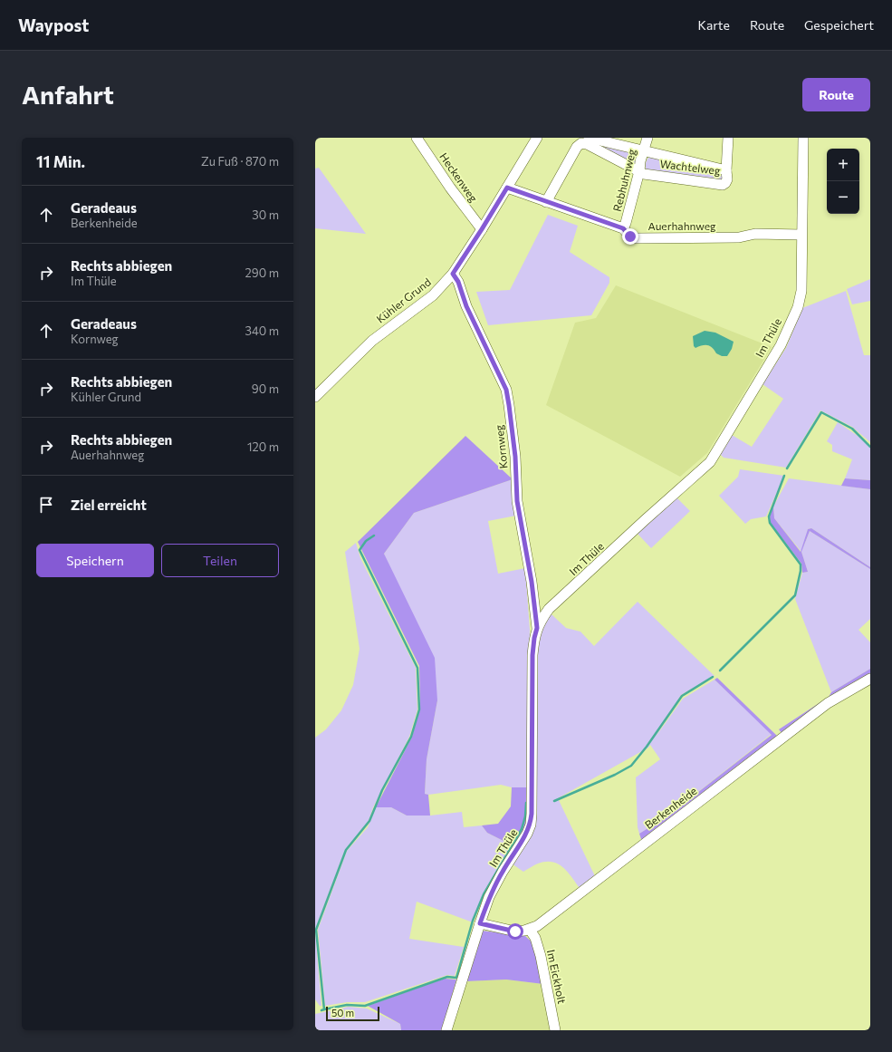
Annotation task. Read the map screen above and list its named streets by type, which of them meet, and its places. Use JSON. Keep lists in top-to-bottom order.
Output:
{
  "streets": {
    "street": [
      "Wachtelweg",
      "Heckenweg",
      "Rebhuhnweg",
      "Auerhahnweg",
      "Kühler Grund",
      "Im Thüle",
      "Kornweg",
      "Berkenheide",
      "Im Eickholt"
    ]
  },
  "crossings": [
    ["Wachtelweg", "Rebhuhnweg"],
    ["Heckenweg", "Kühler Grund"],
    ["Rebhuhnweg", "Auerhahnweg"],
    ["Auerhahnweg", "Kühler Grund"],
    ["Auerhahnweg", "Im Thüle"],
    ["Kühler Grund", "Kornweg"],
    ["Im Thüle", "Kornweg"],
    ["Im Thüle", "Berkenheide"],
    ["Berkenheide", "Im Eickholt"]
  ],
  "scale_bar": "50 m",
  "page": {
    "header": "Waypost",
    "nav": ["Karte", "Route", "Gespeichert"],
    "buttons": [
      "Route",
      ["Speichern", "Teilen"]
    ],
    "title": "Anfahrt",
    "heading": ["11 Min.", "Zu Fuß · 870 m"],
    "map_buttons": ["+", "−"],
    "list": [
      ["Geradeaus", "Berkenheide", "30 m"],
      ["Rechts abbiegen", "Im Thüle", "290 m"],
      ["Geradeaus", "Kornweg", "340 m"],
      ["Rechts abbiegen", "Kühler Grund", "90 m"],
      ["Rechts abbiegen", "Auerhahnweg", "120 m"],
      "Ziel erreicht"
    ],
    "scale": "50 m"
  }
}
